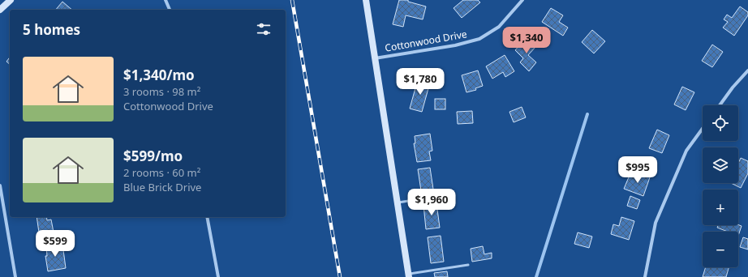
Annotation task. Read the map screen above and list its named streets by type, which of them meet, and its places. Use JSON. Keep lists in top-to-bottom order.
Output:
{
  "streets": {
    "street": ["Cottonwood Drive"]
  },
  "page": {
    "heading": "5 homes",
    "price": [
      "$1,340",
      "$1,780",
      "$995",
      "$1,960",
      "$599"
    ],
    "list": [
      {
        "name": "$1,340/mo",
        "note": "3 rooms · 98 m² · Cottonwood Drive"
      },
      {
        "name": "$599/mo",
        "note": "2 rooms · 60 m² · Blue Brick Drive"
      }
    ],
    "map_buttons": ["+", "−"]
  }
}
